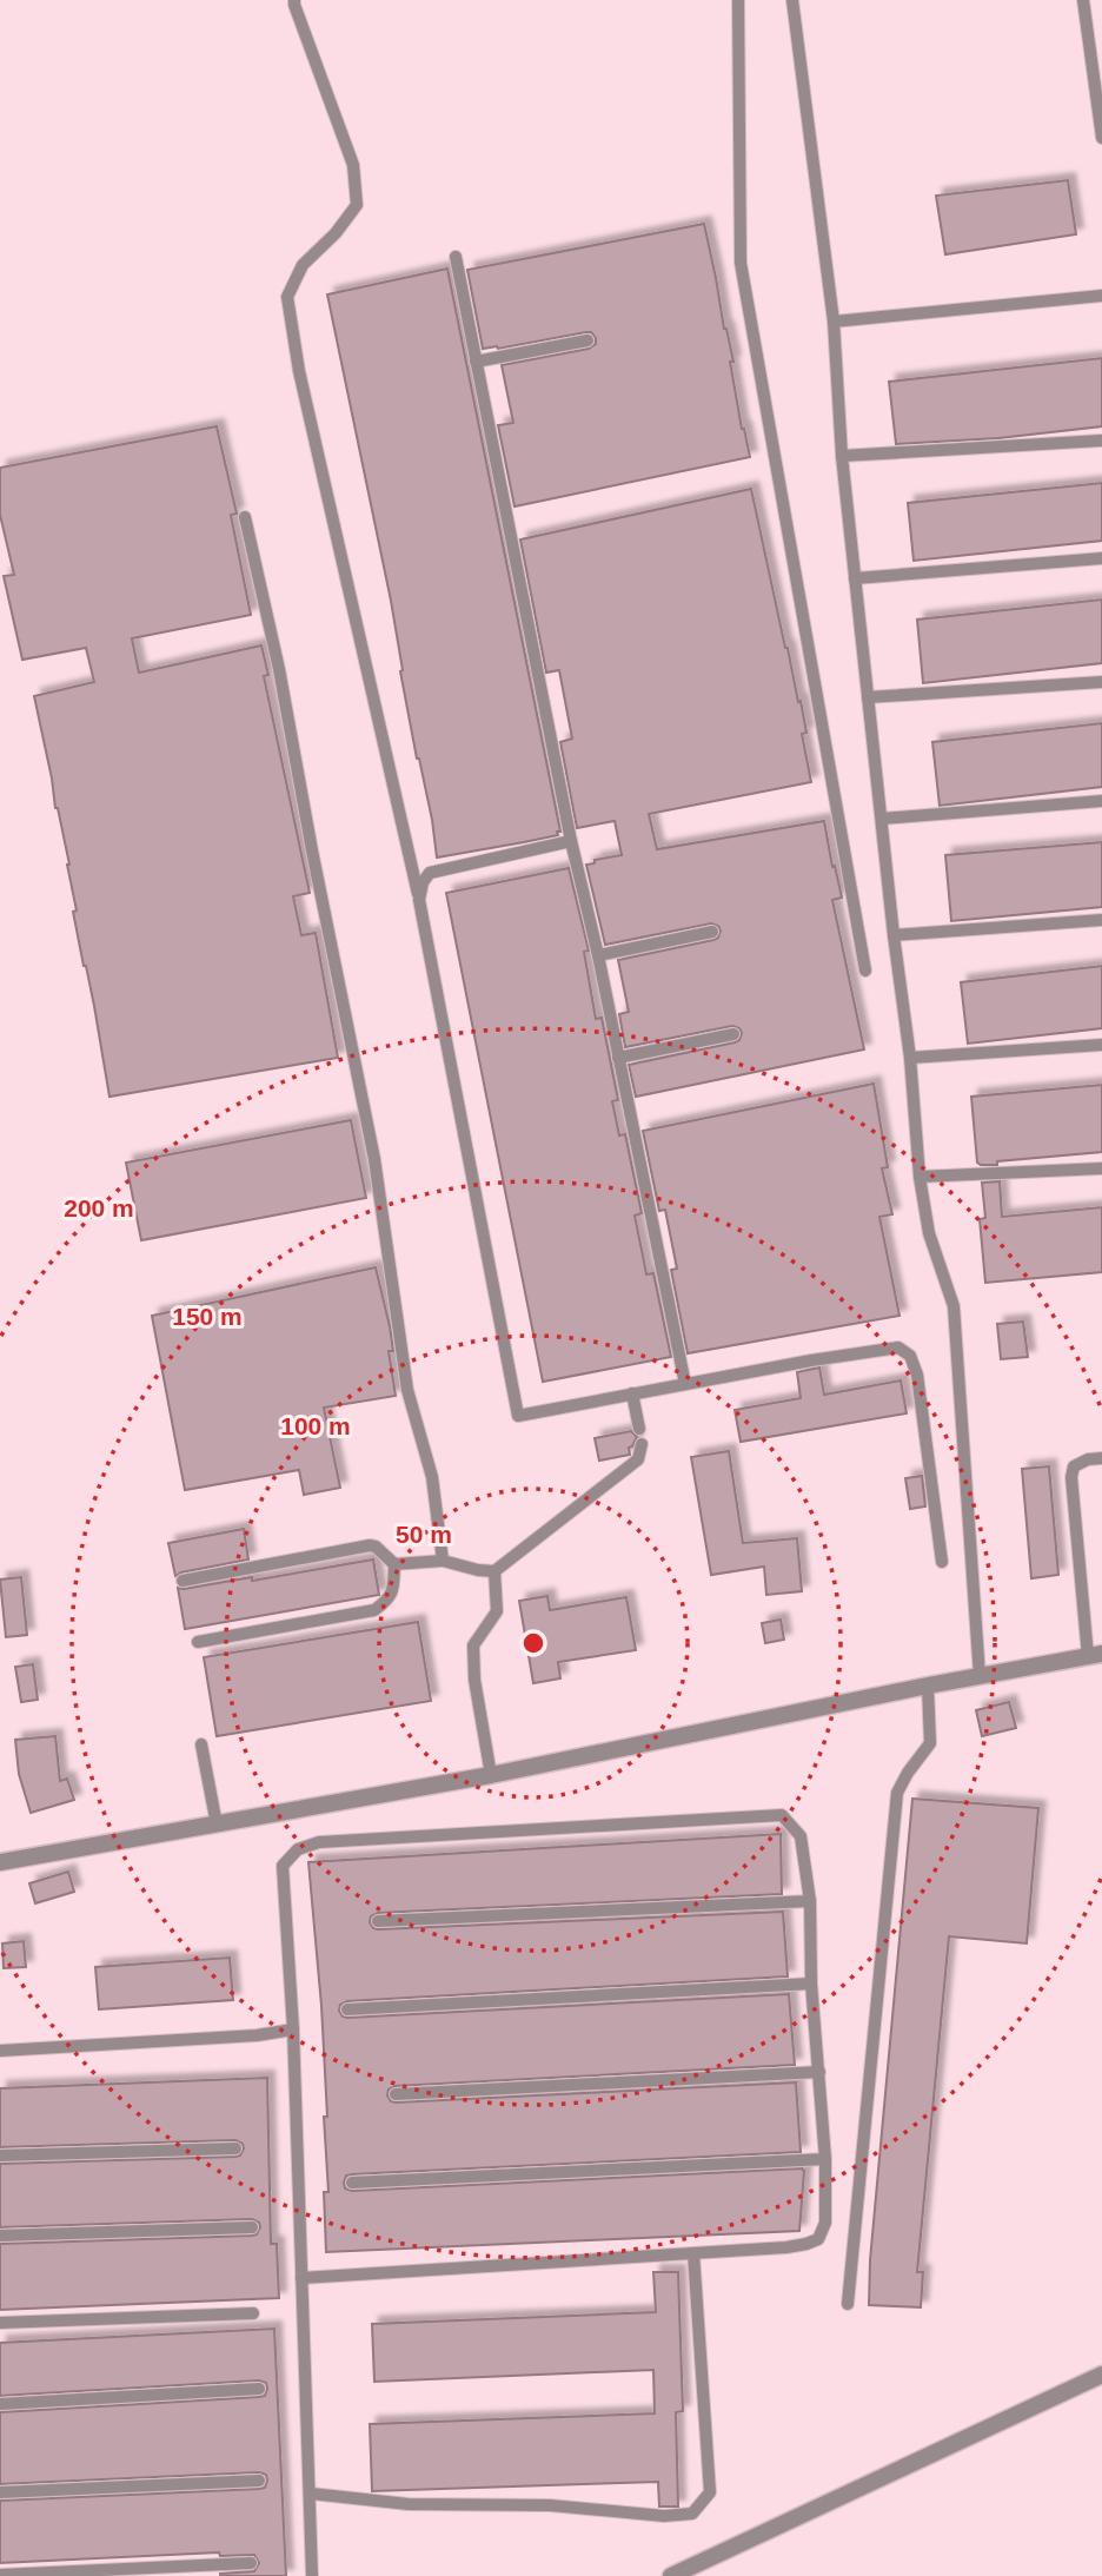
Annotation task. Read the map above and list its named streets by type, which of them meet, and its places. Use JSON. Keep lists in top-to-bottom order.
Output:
{
  "rings": [
    "200 m",
    "150 m",
    "100 m",
    "50 m"
  ]
}
